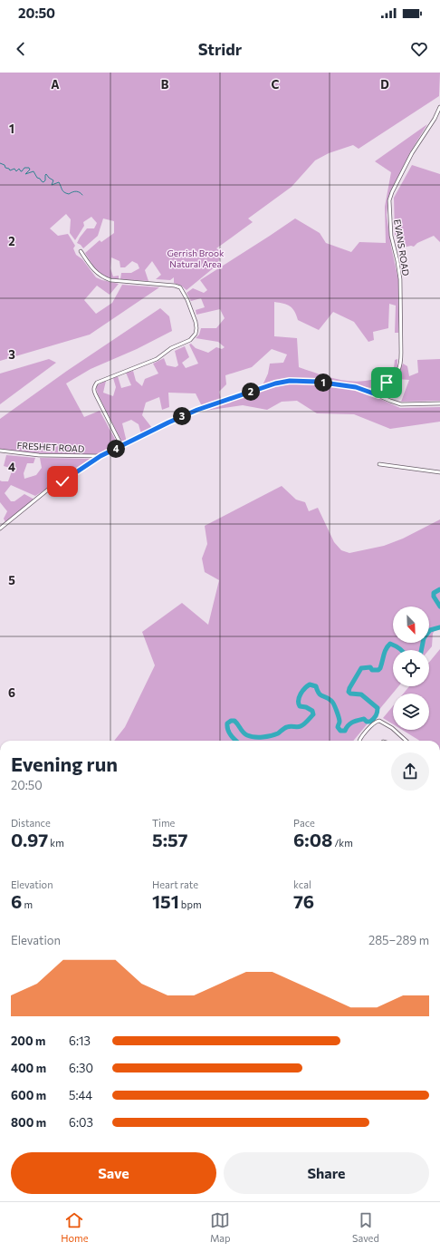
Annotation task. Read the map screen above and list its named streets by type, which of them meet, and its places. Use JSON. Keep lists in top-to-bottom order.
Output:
{
  "streets": {
    "street": ["EVANS ROAD", "FRESHET ROAD"]
  },
  "parks": ["Gerrish Brook Natural Area"],
  "north": "bottom right",
  "page": {
    "status": "20:50",
    "header": "Stridr",
    "pins": [
      "1",
      "2",
      "3",
      "4"
    ],
    "heading": ["Evening run", "20:50"],
    "stats": [
      ["Distance", "0.97 km"],
      ["Time", "5:57"],
      ["Pace", "6:08 /km"],
      ["Elevation", "6 m"],
      ["Heart rate", "151 bpm"],
      ["kcal", "76"]
    ],
    "chart": ["Elevation", "285–289 m"],
    "list": [
      {
        "name": "200 m",
        "note": "6:13"
      },
      {
        "name": "400 m",
        "note": "6:30"
      },
      {
        "name": "600 m",
        "note": "5:44"
      },
      {
        "name": "800 m",
        "note": "6:03"
      }
    ],
    "buttons": ["Save", "Share"],
    "tabs": ["Home", "Map", "Saved"]
  },
  "grid": {
    "columns": [
      "A",
      "B",
      "C",
      "D"
    ],
    "rows": [
      "1",
      "2",
      "3",
      "4",
      "5",
      "6"
    ]
  }
}
